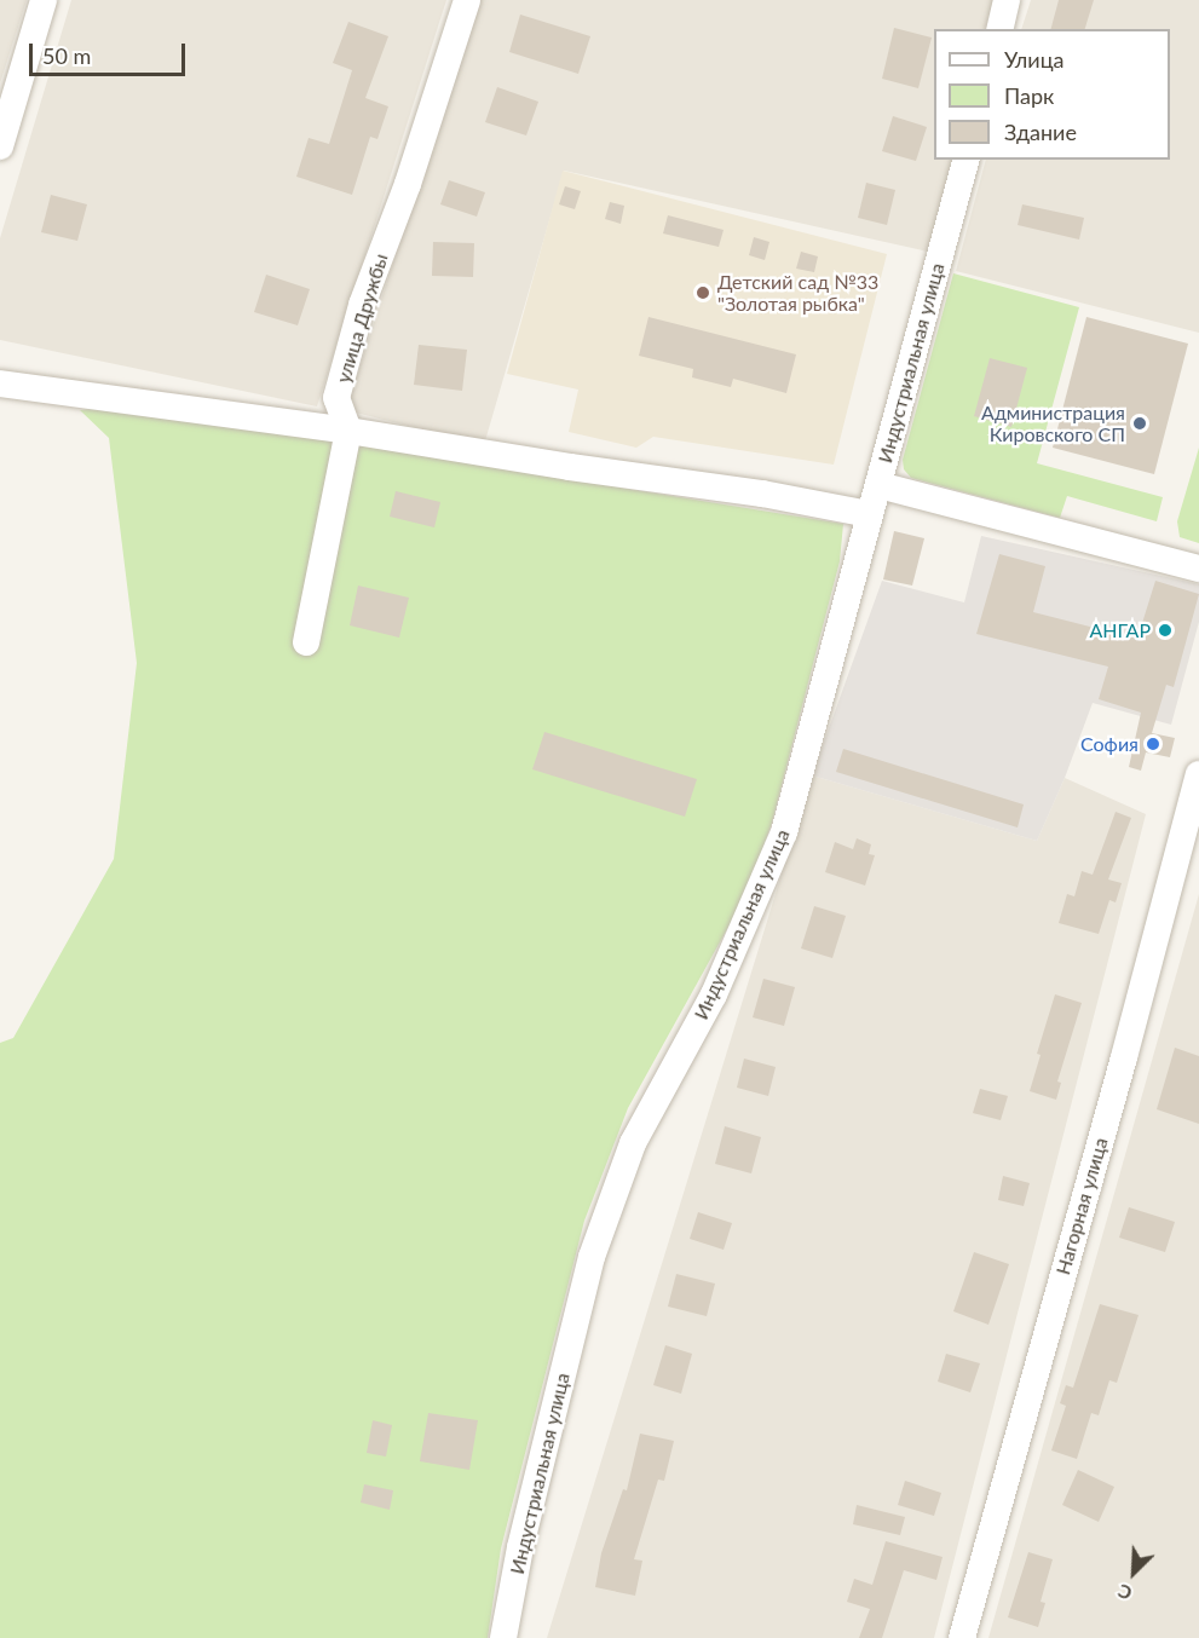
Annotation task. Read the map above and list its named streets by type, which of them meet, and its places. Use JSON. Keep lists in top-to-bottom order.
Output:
{
  "streets": {
    "street": ["улица Дружбы", "Индустриальная улица", "Нагорная улица"]
  },
  "places": [
    "Детский сад №33 \"Золотая рыбка\"",
    "Администрация Кировского СП",
    "АНГАР",
    "София"
  ],
  "legend": ["Улица", "Парк", "Здание"],
  "scale_bar": "50 m",
  "north": "bottom left"
}
